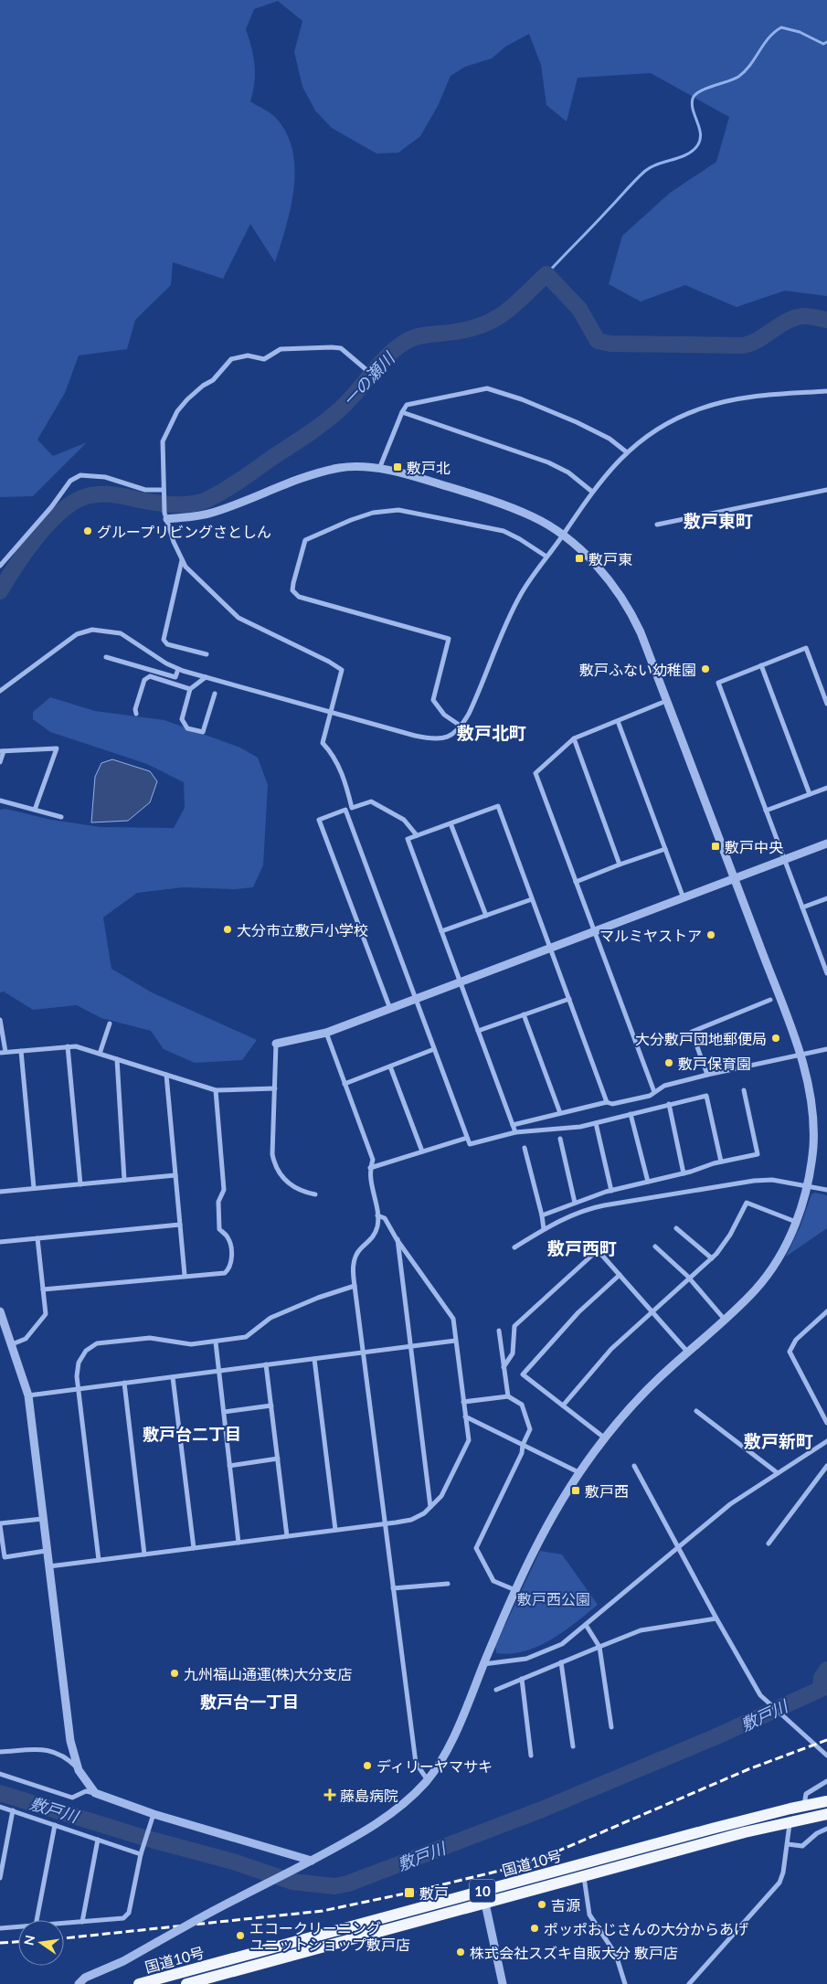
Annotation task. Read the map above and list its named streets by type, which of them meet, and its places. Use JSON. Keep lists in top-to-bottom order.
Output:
{
  "streets": {
    "highway": ["国道10号", "10"]
  },
  "districts": [
    "敷戸東町",
    "敷戸北町",
    "敷戸西町",
    "敷戸台二丁目",
    "敷戸新町",
    "敷戸台一丁目"
  ],
  "water": ["一の瀬川", "敷戸川"],
  "parks": ["敷戸西公園"],
  "places": {
    "transit": [
      "敷戸北",
      "敷戸東",
      "敷戸中央",
      "敷戸西",
      "敷戸"
    ],
    "other": [
      "グループリビングさとしん",
      "敷戸ふない幼稚園",
      "大分市立敷戸小学校",
      "マルミヤストア",
      "大分敷戸団地郵便局",
      "敷戸保育園",
      "九州福山通運(株)大分支店",
      "ディリーヤマサキ",
      "吉源",
      "ポッポおじさんの大分からあげ",
      "エコークリーニング ユニットショップ敷戸店",
      "株式会社スズキ自販大分 敷戸店"
    ],
    "health": ["藤島病院"]
  },
  "north": "left"
}
